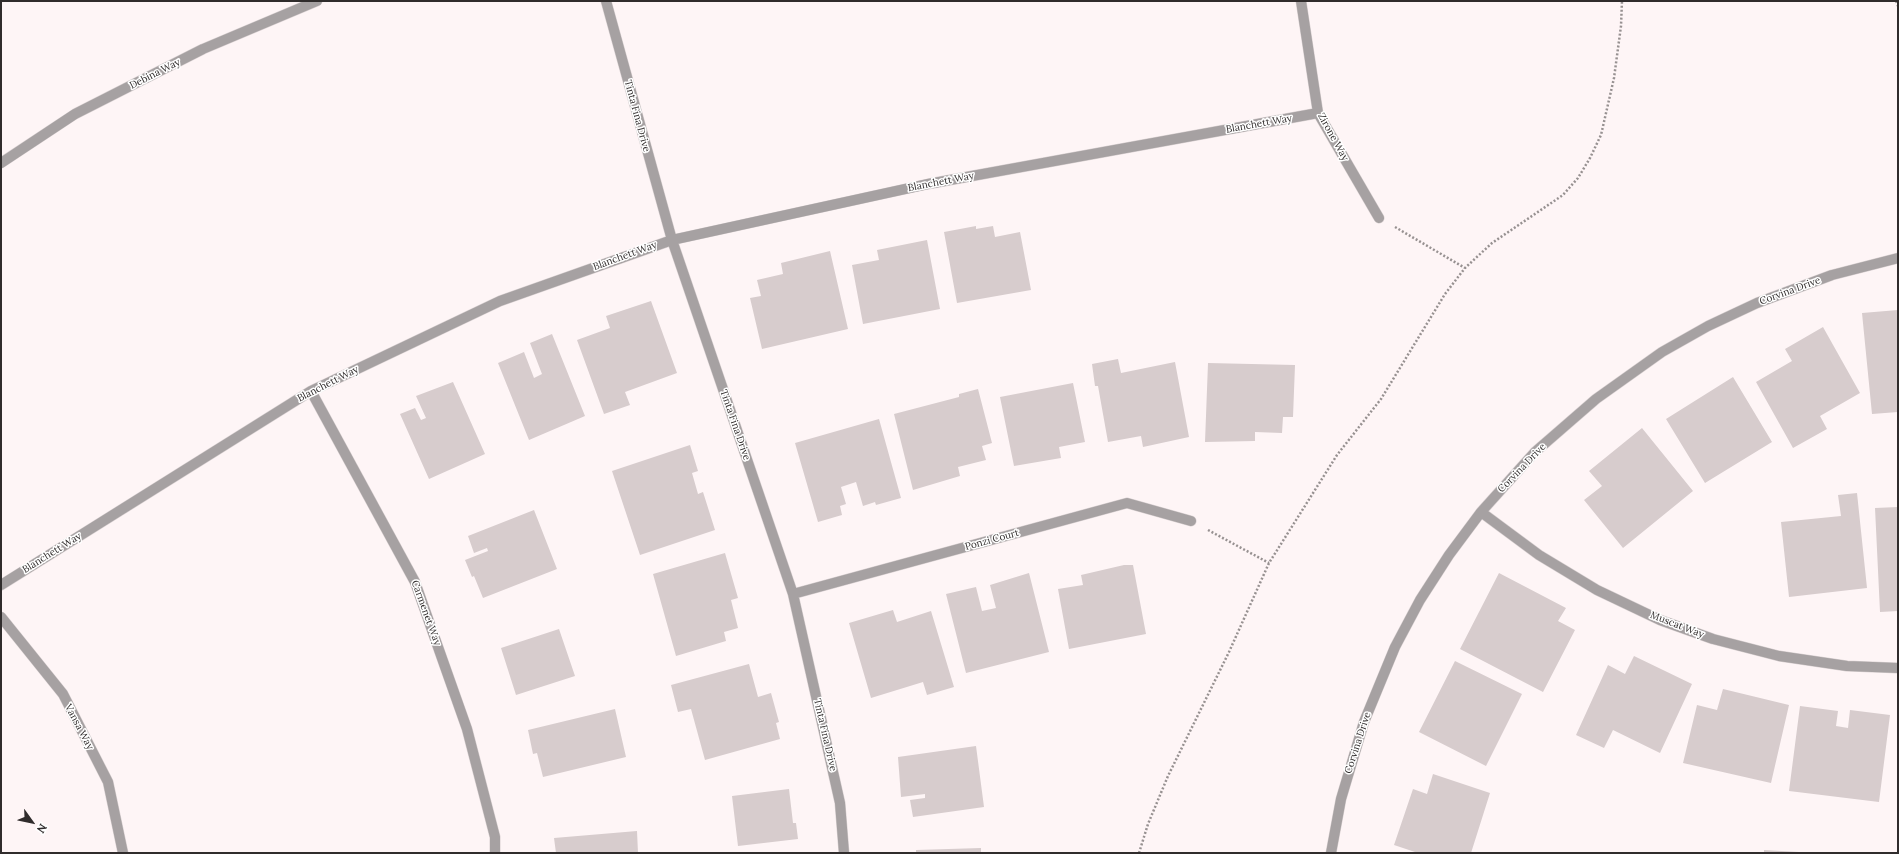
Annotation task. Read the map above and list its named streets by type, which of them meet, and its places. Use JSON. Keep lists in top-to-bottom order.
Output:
{
  "streets": {
    "street": [
      "Debina Way",
      "Tinta Fina Drive",
      "Blanchett Way",
      "Zirone Way",
      "Corvina Drive",
      "Ponzi Court",
      "Carmenet Way",
      "Muscat Way",
      "Vansa Way"
    ]
  },
  "crossings": [
    ["Tinta Fina Drive", "Blanchett Way"],
    ["Tinta Fina Drive", "Ponzi Court"],
    ["Blanchett Way", "Zirone Way"],
    ["Blanchett Way", "Carmenet Way"],
    ["Corvina Drive", "Muscat Way"]
  ],
  "north": "bottom right"
}
